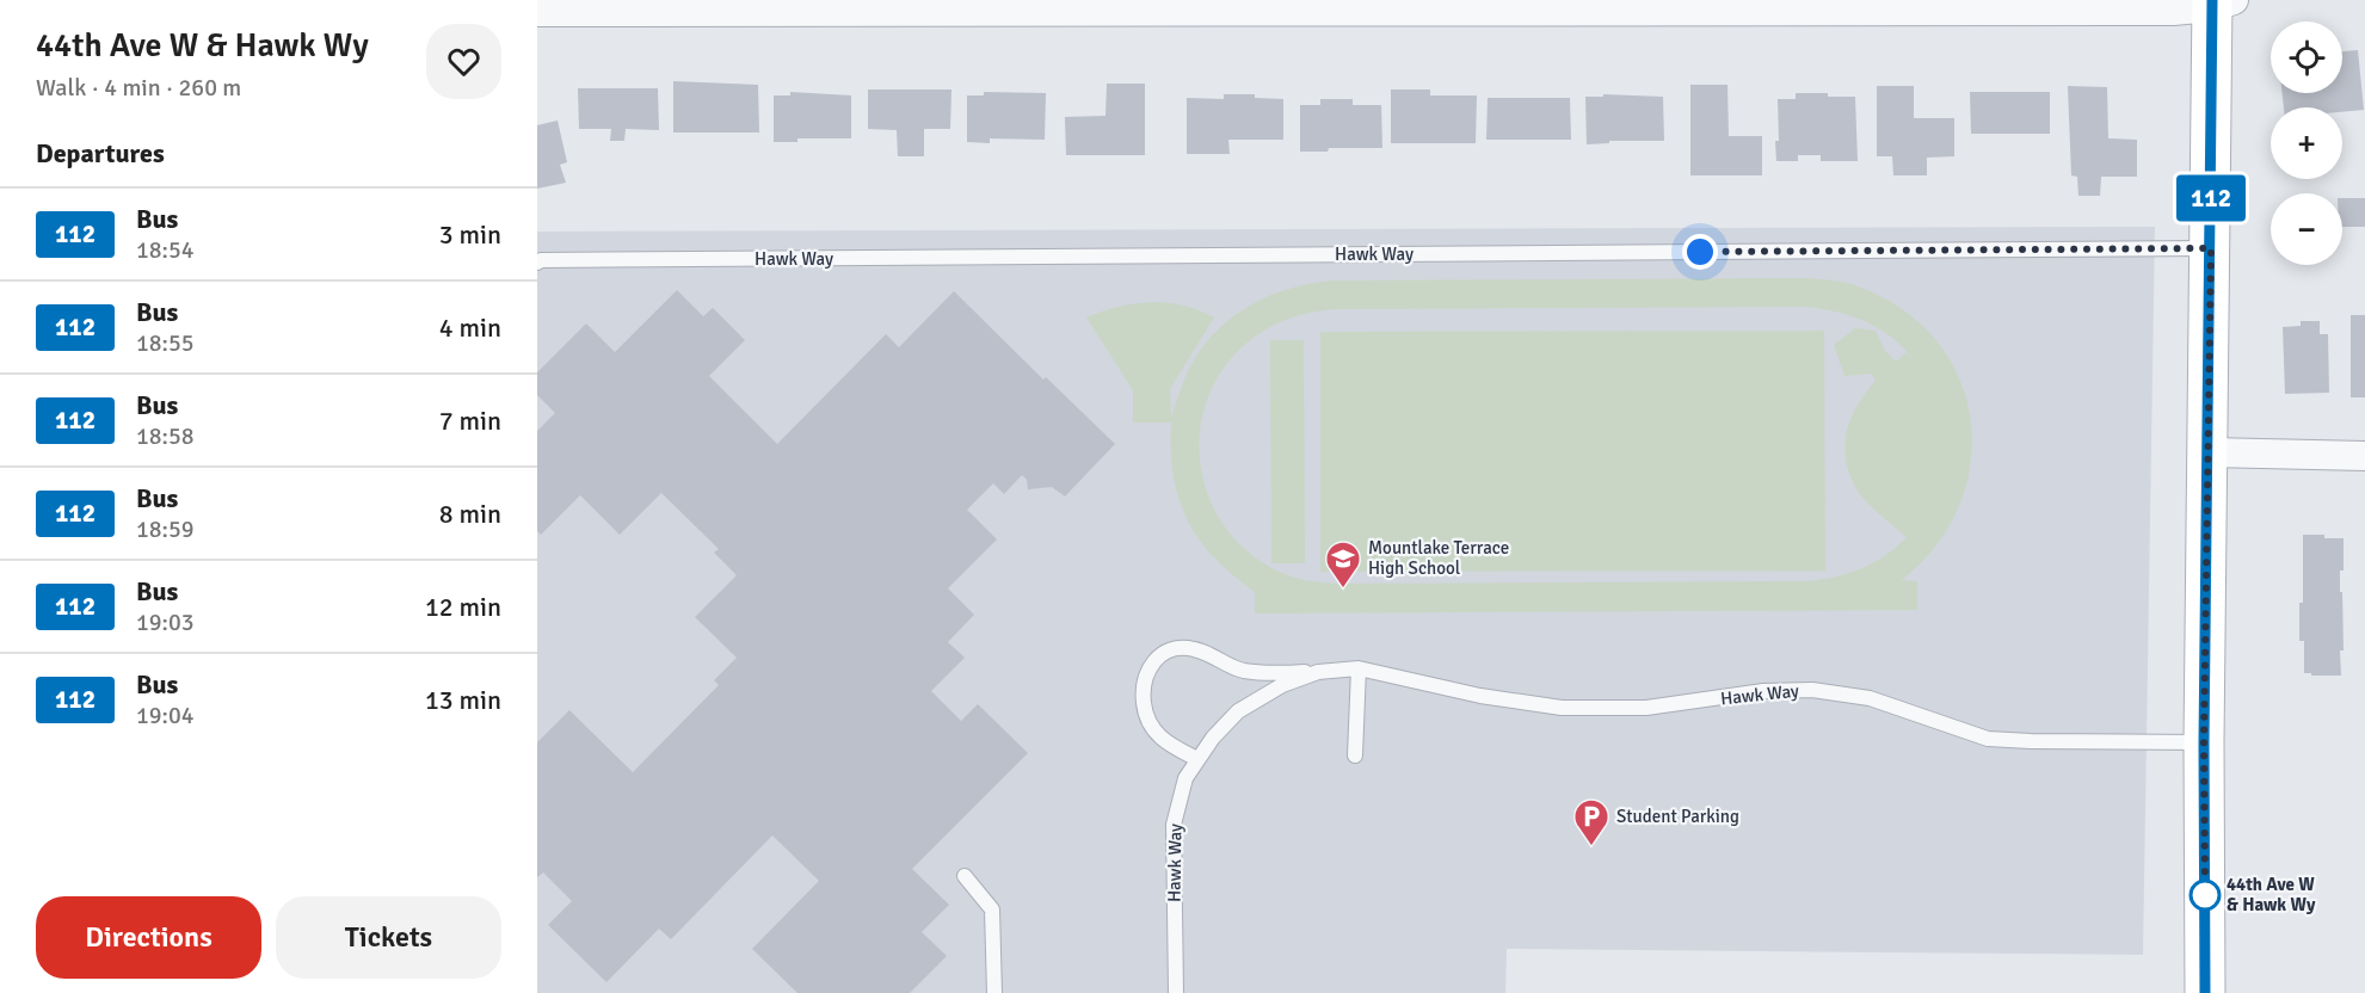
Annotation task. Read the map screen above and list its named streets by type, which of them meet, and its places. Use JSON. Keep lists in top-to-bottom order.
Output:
{
  "streets": {
    "lane": ["Hawk Way"]
  },
  "places": {
    "school or university": ["Mountlake Terrace High School"],
    "parking": ["Student Parking"],
    "other": ["44th Ave W & Hawk Wy"]
  },
  "lines": ["bus line 112"],
  "page": {
    "heading": [
      ["44th Ave W & Hawk Wy", "Walk · 4 min · 260 m"],
      "Departures"
    ],
    "on_map": "112",
    "map_buttons": ["+", "−"],
    "list": [
      {
        "mark": "112",
        "name": "Bus",
        "note": "18:54",
        "value": "3 min"
      },
      {
        "mark": "112",
        "name": "Bus",
        "note": "18:55",
        "value": "4 min"
      },
      {
        "mark": "112",
        "name": "Bus",
        "note": "18:58",
        "value": "7 min"
      },
      {
        "mark": "112",
        "name": "Bus",
        "note": "18:59",
        "value": "8 min"
      },
      {
        "mark": "112",
        "name": "Bus",
        "note": "19:03",
        "value": "12 min"
      },
      {
        "mark": "112",
        "name": "Bus",
        "note": "19:04",
        "value": "13 min"
      }
    ],
    "buttons": ["Directions", "Tickets"]
  }
}
